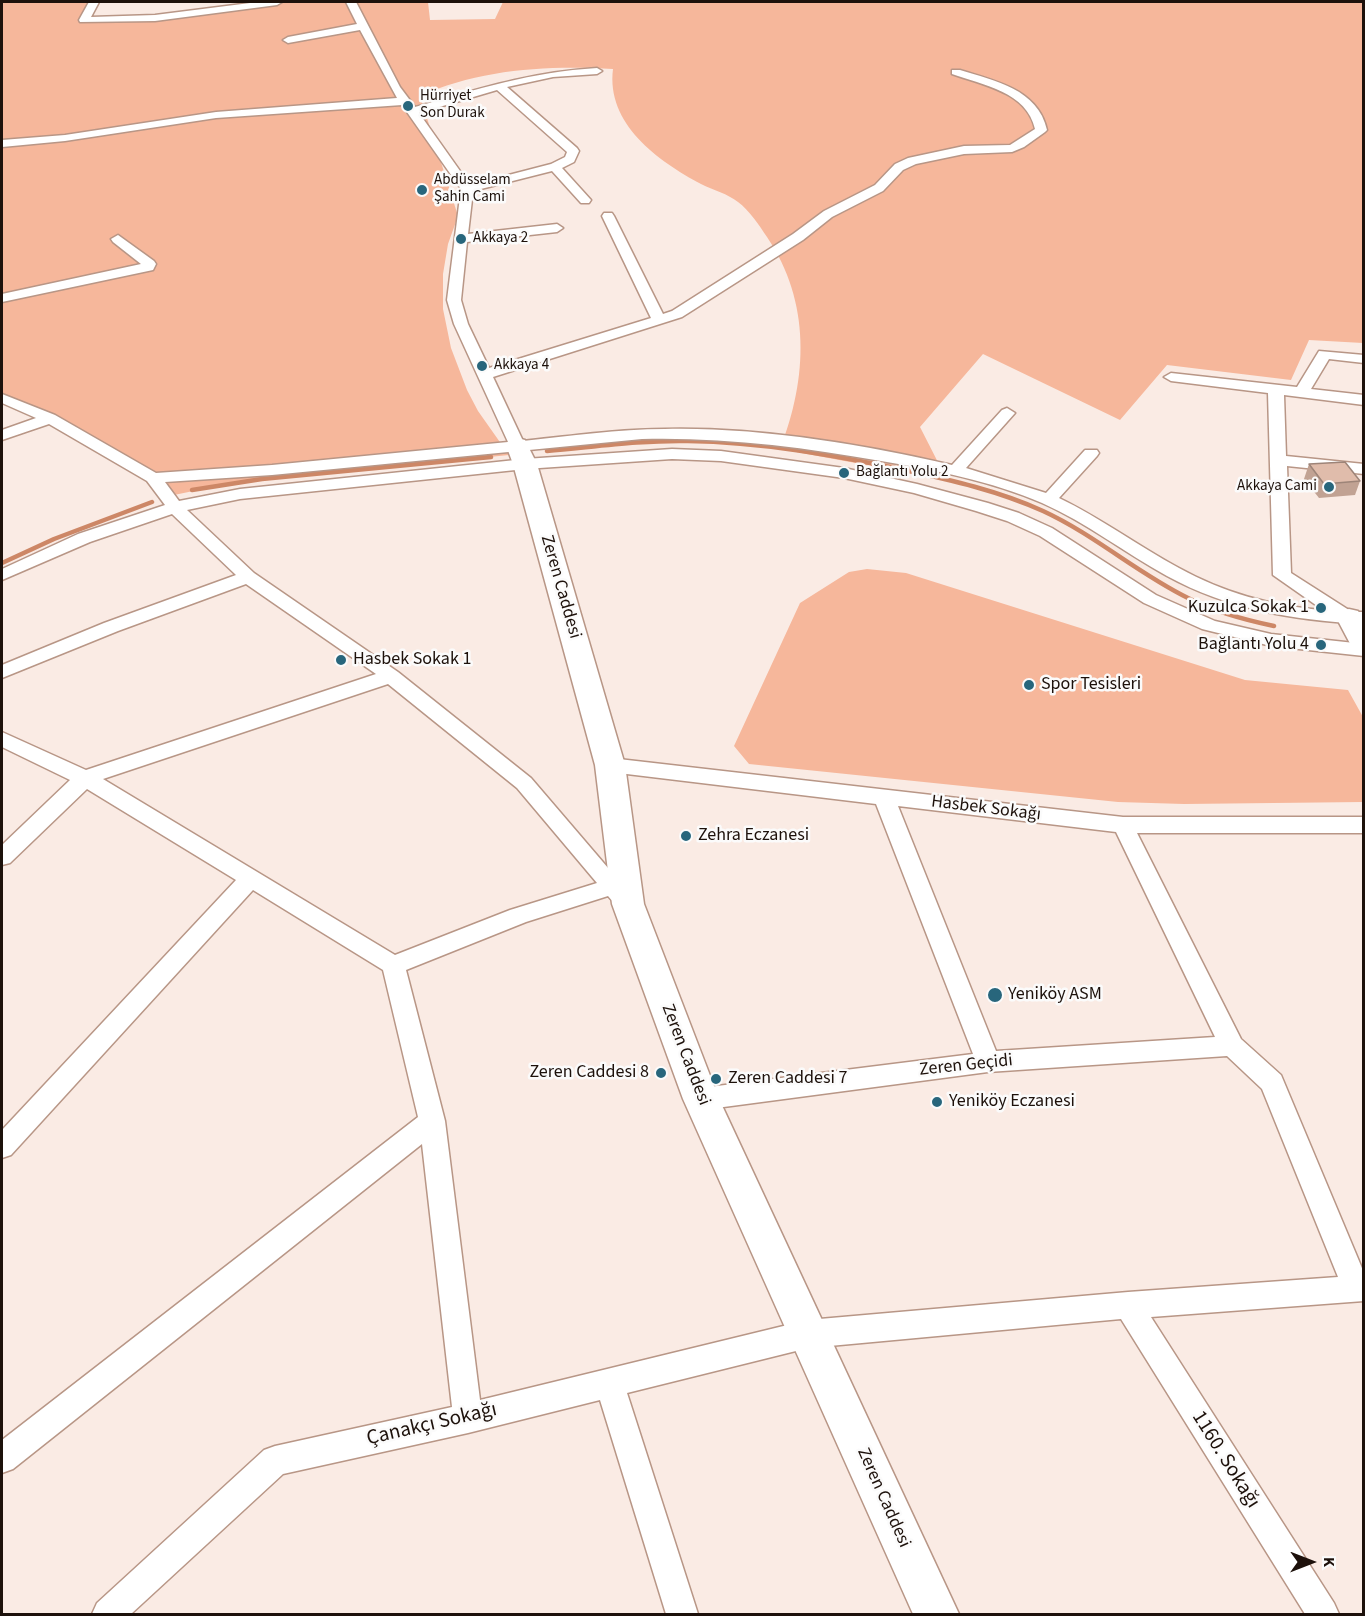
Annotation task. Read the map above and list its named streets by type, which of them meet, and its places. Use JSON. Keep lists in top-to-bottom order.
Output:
{
  "streets": {
    "street": [
      "Zeren Caddesi",
      "Hasbek Sokağı",
      "Zeren Geçidi",
      "Çanakçı Sokağı",
      "1160. Sokağı"
    ]
  },
  "crossings": [
    ["Zeren Caddesi", "Hasbek Sokağı"],
    ["Zeren Caddesi", "Zeren Geçidi"],
    ["Zeren Caddesi", "Çanakçı Sokağı"],
    ["Çanakçı Sokağı", "1160. Sokağı"]
  ],
  "places": [
    "Hürriyet Son Durak",
    "Abdüsselam Şahin Cami",
    "Akkaya 2",
    "Akkaya 4",
    "Bağlantı Yolu 2",
    "Akkaya Cami",
    "Kuzulca Sokak 1",
    "Bağlantı Yolu 4",
    "Hasbek Sokak 1",
    "Spor Tesisleri",
    "Zehra Eczanesi",
    "Yeniköy ASM",
    "Zeren Caddesi 8",
    "Zeren Caddesi 7",
    "Yeniköy Eczanesi"
  ],
  "north": "right"
}
